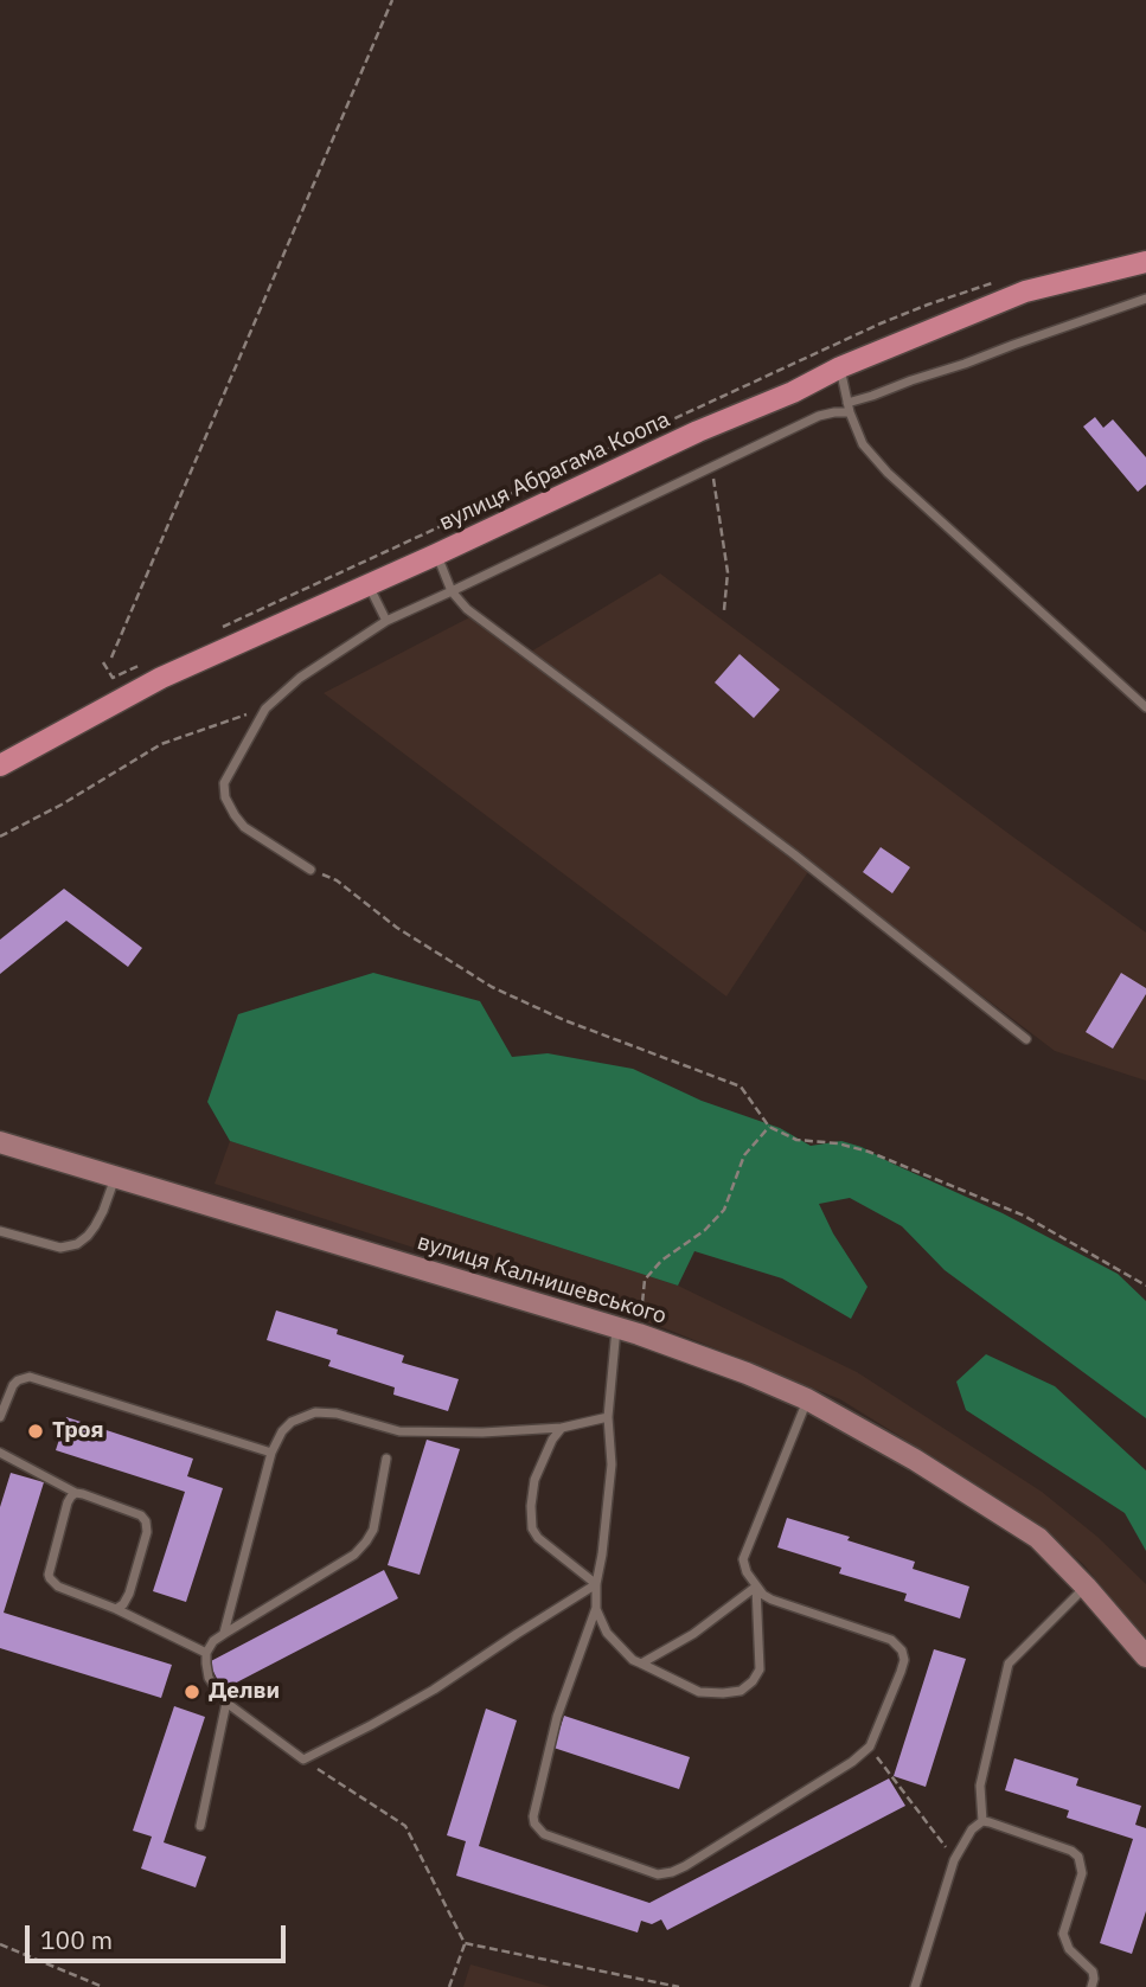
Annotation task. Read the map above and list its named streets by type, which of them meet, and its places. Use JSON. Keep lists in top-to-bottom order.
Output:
{
  "streets": {
    "main road": ["вулиця Абрагама Коопа"],
    "street": ["вулиця Калнишевського"]
  },
  "places": ["Троя", "Делви"],
  "scale_bar": "100 m"
}
